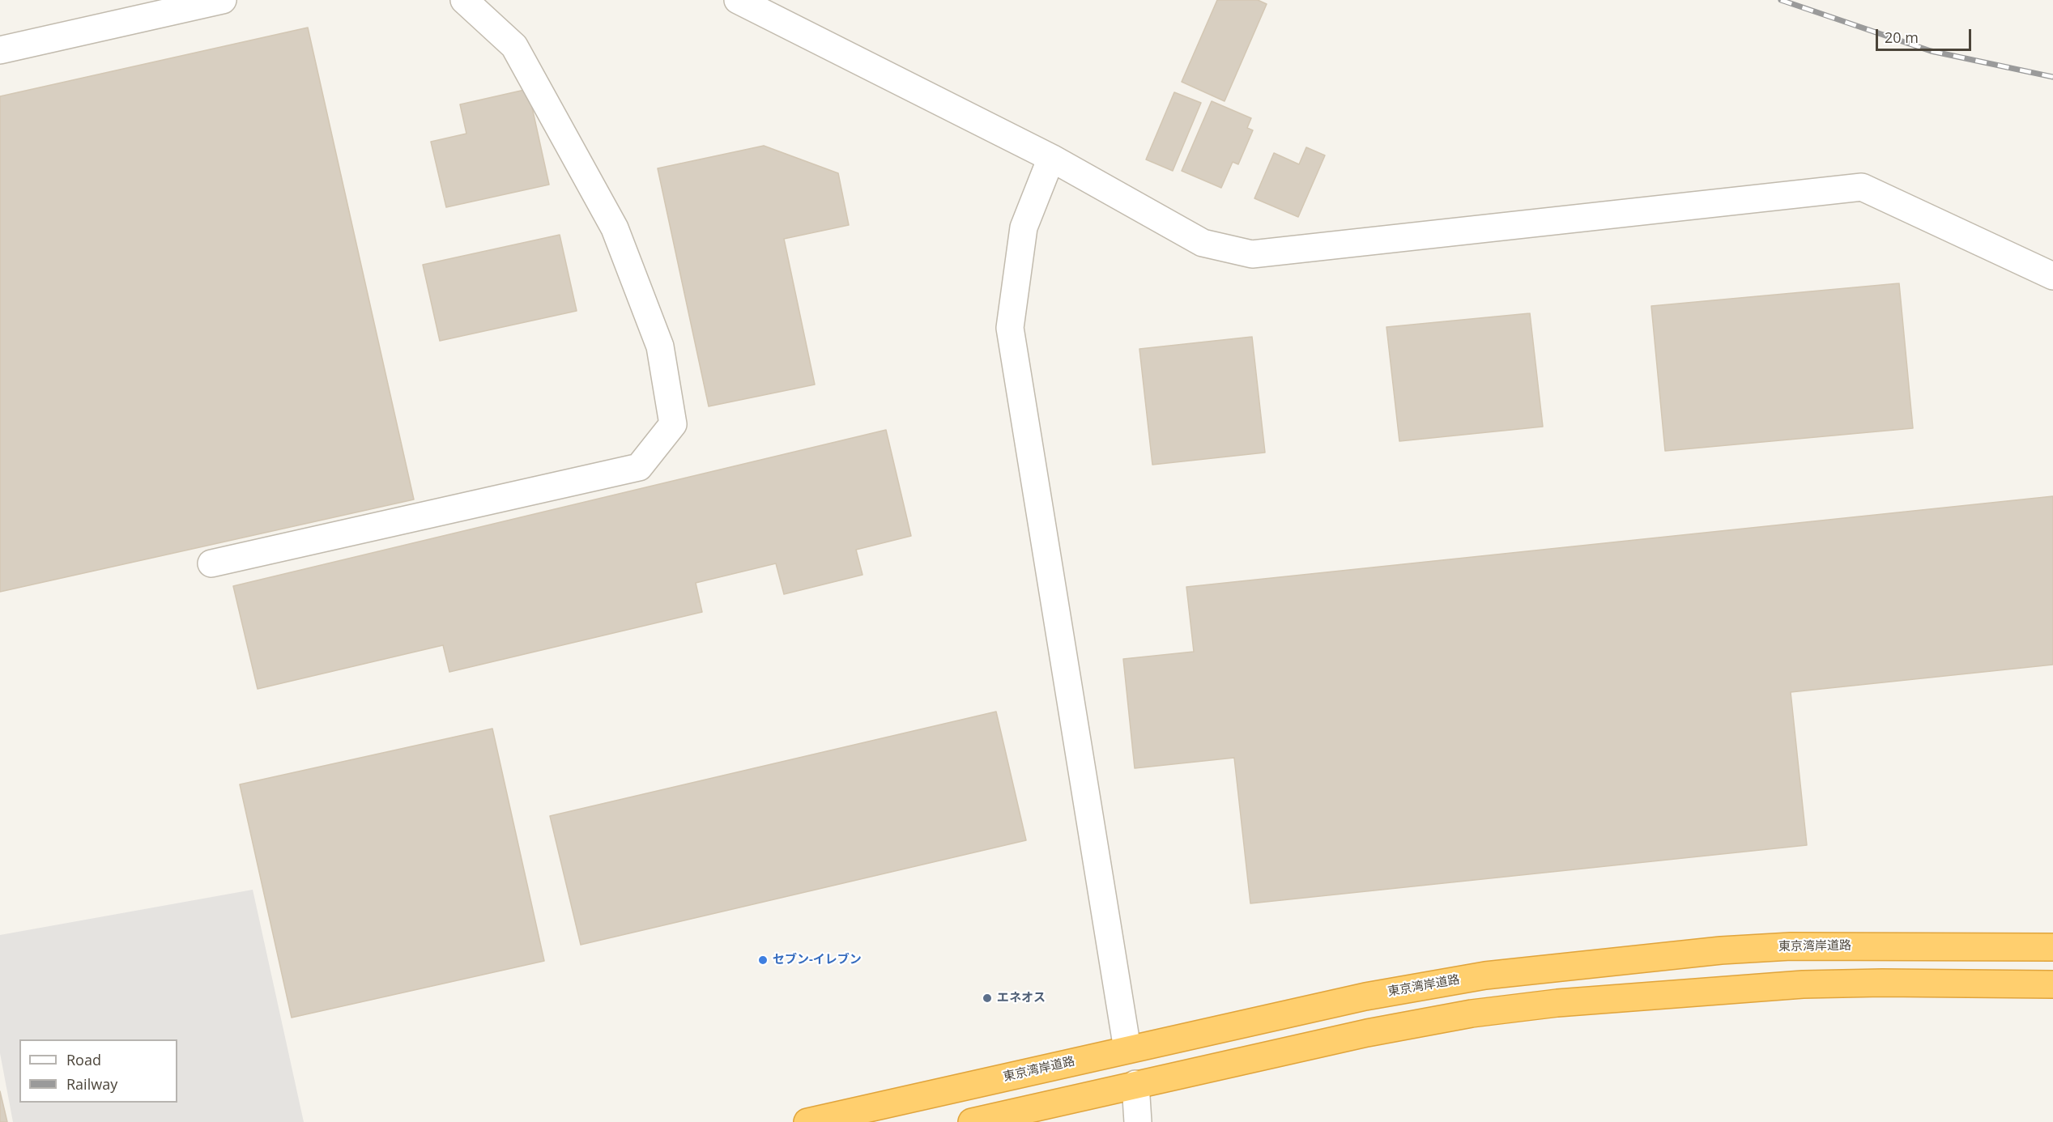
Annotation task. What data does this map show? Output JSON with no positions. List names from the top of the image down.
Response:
{
  "streets": {
    "highway": ["東京湾岸道路"]
  },
  "places": ["セブン-イレブン", "エネオス"],
  "legend": ["Road", "Railway"],
  "scale_bar": "20 m"
}
